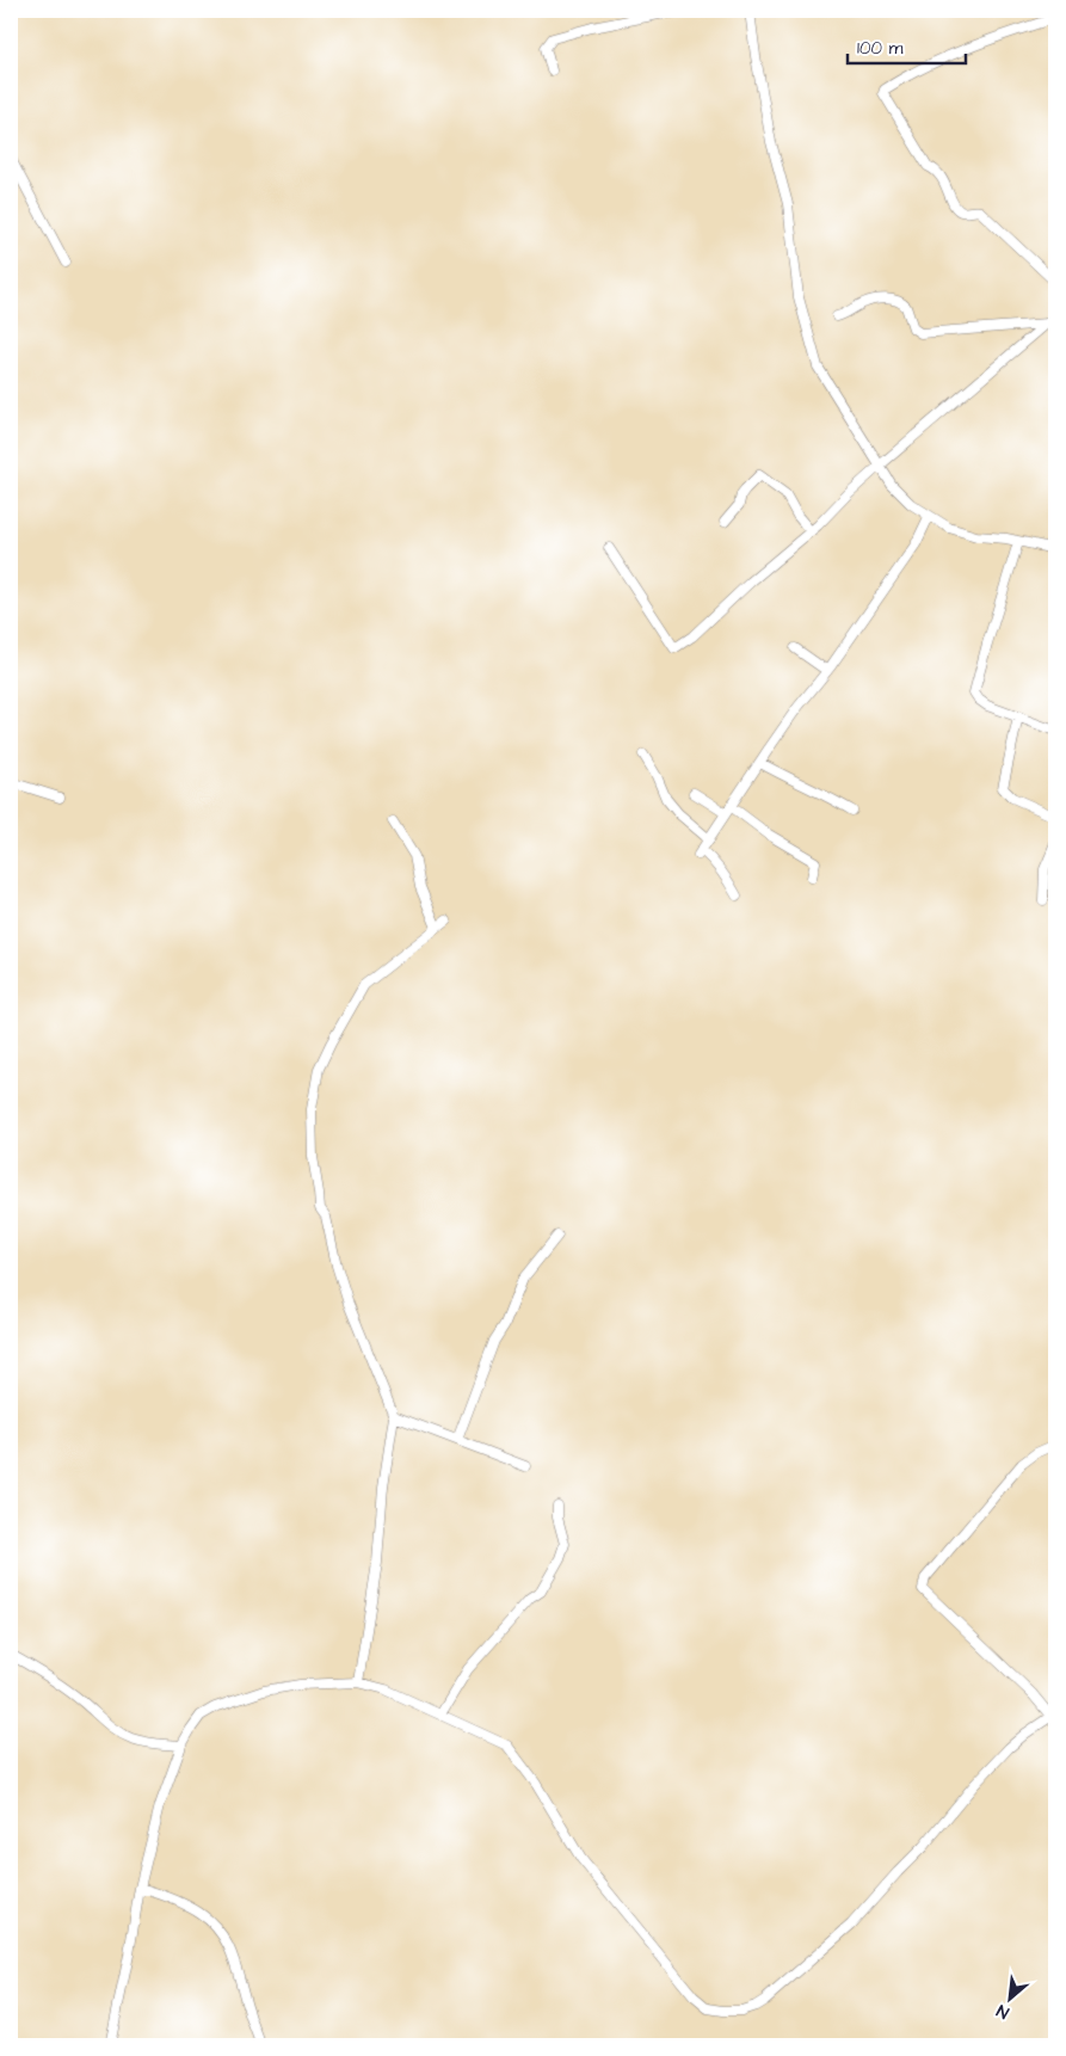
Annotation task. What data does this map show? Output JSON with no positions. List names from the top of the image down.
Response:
{
  "scale_bar": "100 m",
  "north": "bottom left"
}
